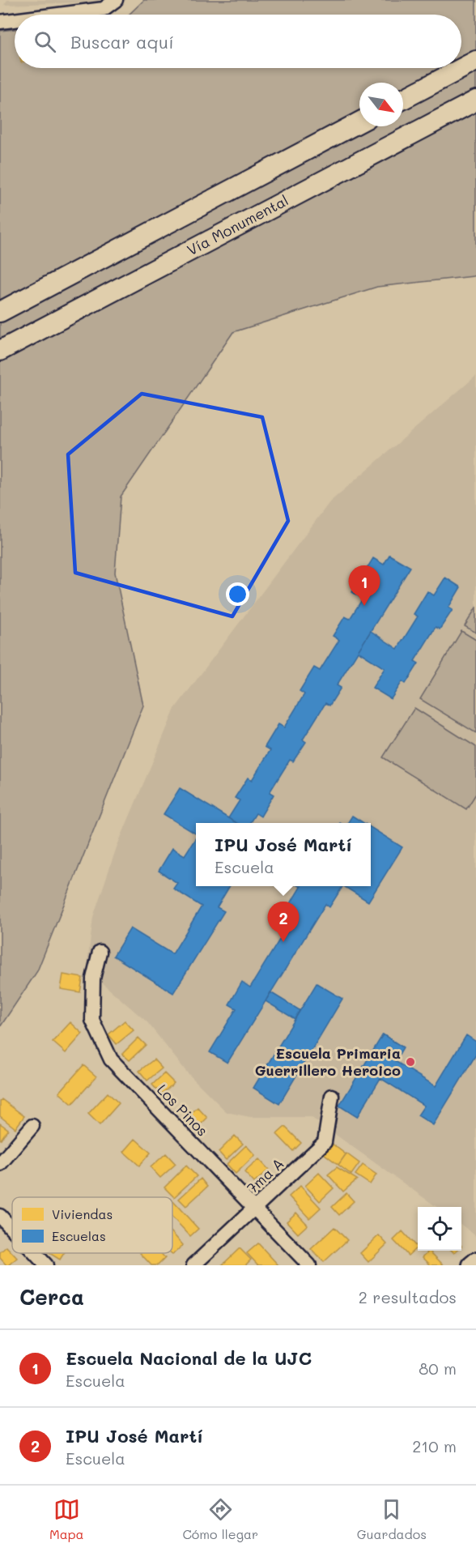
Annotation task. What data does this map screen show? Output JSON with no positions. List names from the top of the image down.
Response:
{
  "streets": {
    "highway": ["Vía Monumental"],
    "street": ["Los Pinos", "7ma A"]
  },
  "crossings": [
    ["Los Pinos", "7ma A"]
  ],
  "places": ["Escuela Primaria Guerrillero Heroico"],
  "legend": ["Viviendas", "Escuelas"],
  "north": "bottom right",
  "page": {
    "search": "Buscar aquí",
    "pins": ["1", "2"],
    "popup": ["IPU José Martí", "Escuela"],
    "heading": ["Cerca", "2 resultados"],
    "list": [
      {
        "mark": "1",
        "name": "Escuela Nacional de la UJC",
        "note": "Escuela",
        "value": "80 m"
      },
      {
        "mark": "2",
        "name": "IPU José Martí",
        "note": "Escuela",
        "value": "210 m"
      }
    ],
    "nav": ["Mapa", "Cómo llegar", "Guardados"]
  }
}
